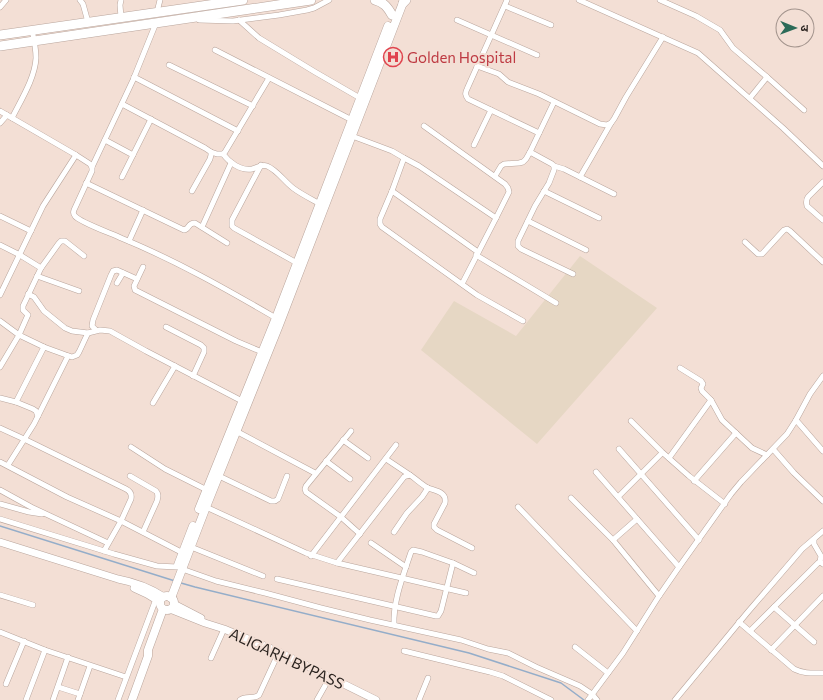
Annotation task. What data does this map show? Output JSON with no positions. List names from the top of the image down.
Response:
{
  "streets": {
    "main road": ["ALIGARH BYPASS"]
  },
  "places": {
    "hospital": ["Golden Hospital"]
  },
  "north": "right"
}
